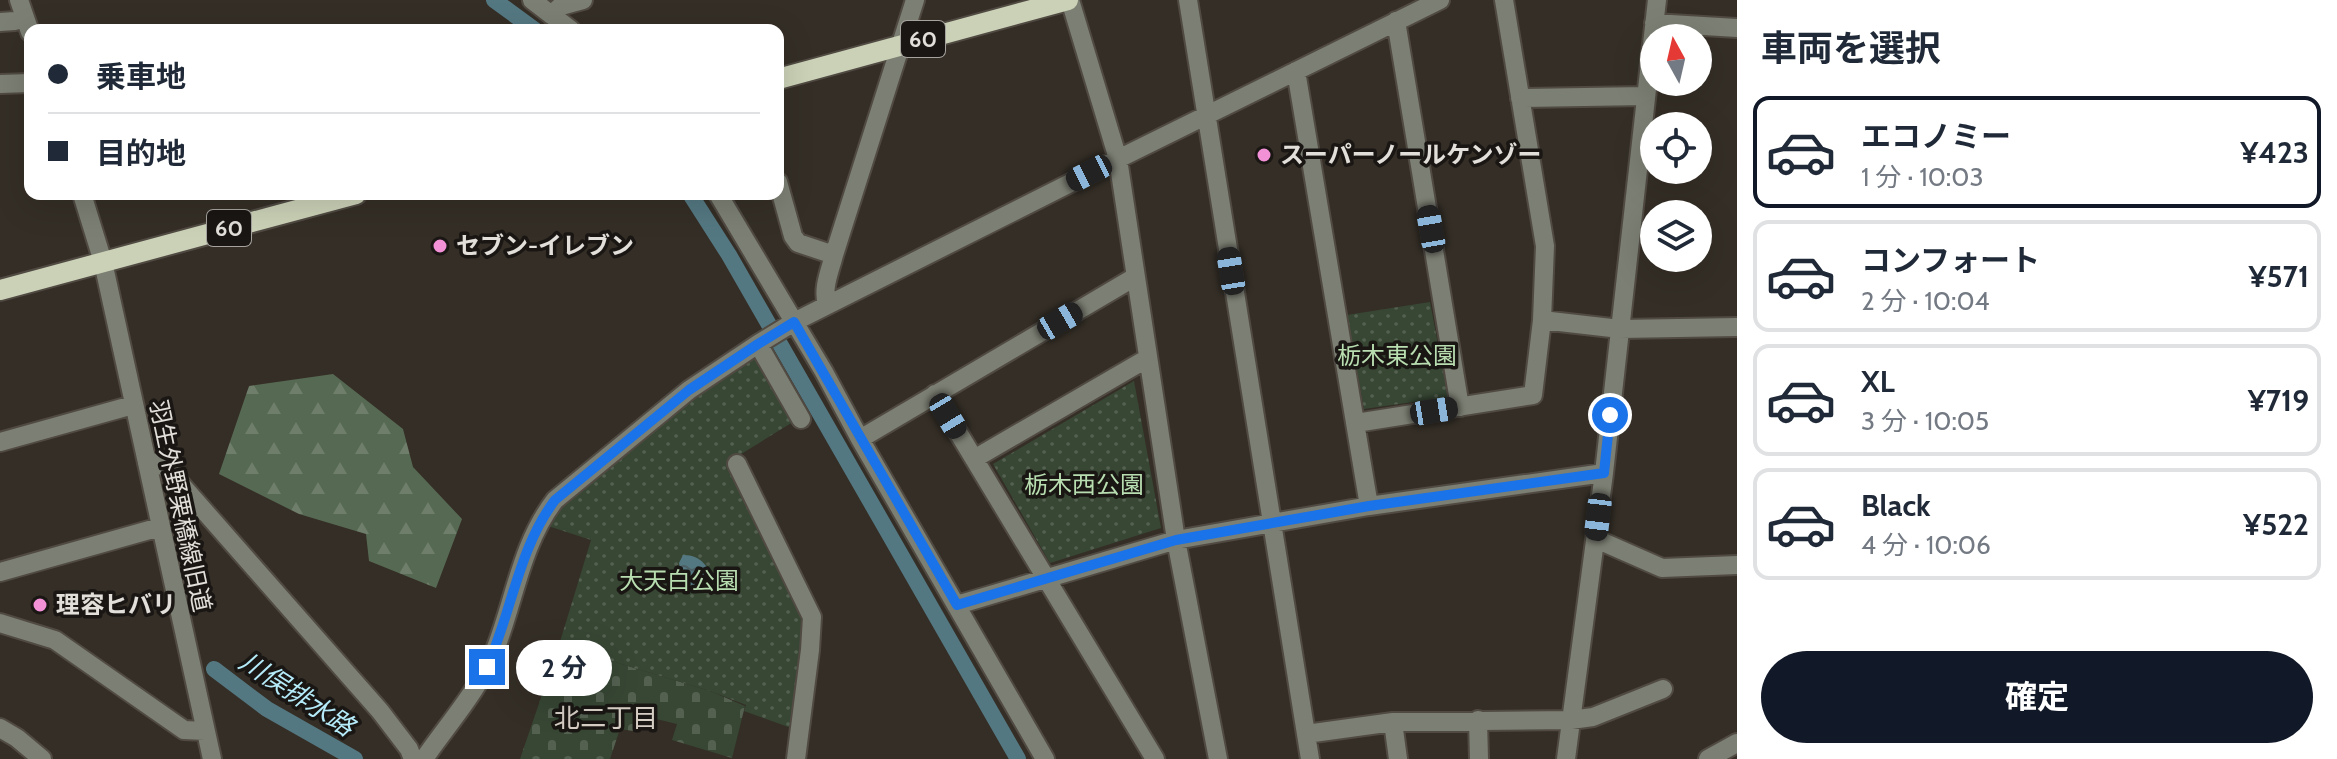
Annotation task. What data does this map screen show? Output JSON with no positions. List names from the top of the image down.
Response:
{
  "streets": {
    "main road": ["60"],
    "street": ["羽生外野栗橋線旧道"]
  },
  "crossings": [
    ["60", "羽生外野栗橋線旧道"]
  ],
  "districts": ["北二丁目"],
  "water": ["川俣排水路"],
  "parks": ["栃木東公園", "栃木西公園", "大天白公園"],
  "places": ["スーパーノールケンゾー", "セブン-イレブン", "理容ヒバリ"],
  "north": "top",
  "page": {
    "heading": "車両を選択",
    "banner": ["乗車地", "目的地"],
    "list": [
      {
        "name": "エコノミー",
        "note": "1 分 · 10:03",
        "value": "¥423"
      },
      {
        "name": "コンフォート",
        "note": "2 分 · 10:04",
        "value": "¥571"
      },
      {
        "name": "XL",
        "note": "3 分 · 10:05",
        "value": "¥719"
      },
      {
        "name": "Black",
        "note": "4 分 · 10:06",
        "value": "¥522"
      }
    ],
    "buttons": "確定",
    "bubble": "2 分"
  }
}
